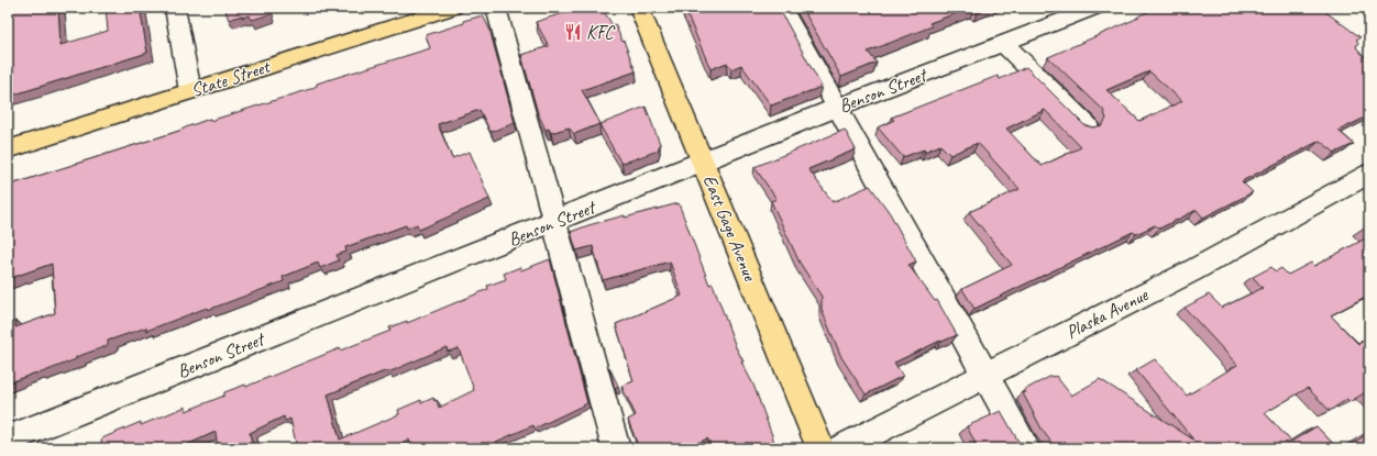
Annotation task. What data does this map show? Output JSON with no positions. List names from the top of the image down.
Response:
{
  "streets": {
    "main road": ["State Street", "East Gage Avenue"],
    "street": ["Benson Street", "Plaska Avenue"]
  },
  "crossings": [
    ["Benson Street", "East Gage Avenue"]
  ],
  "places": {
    "restaurant": ["KFC"]
  }
}
